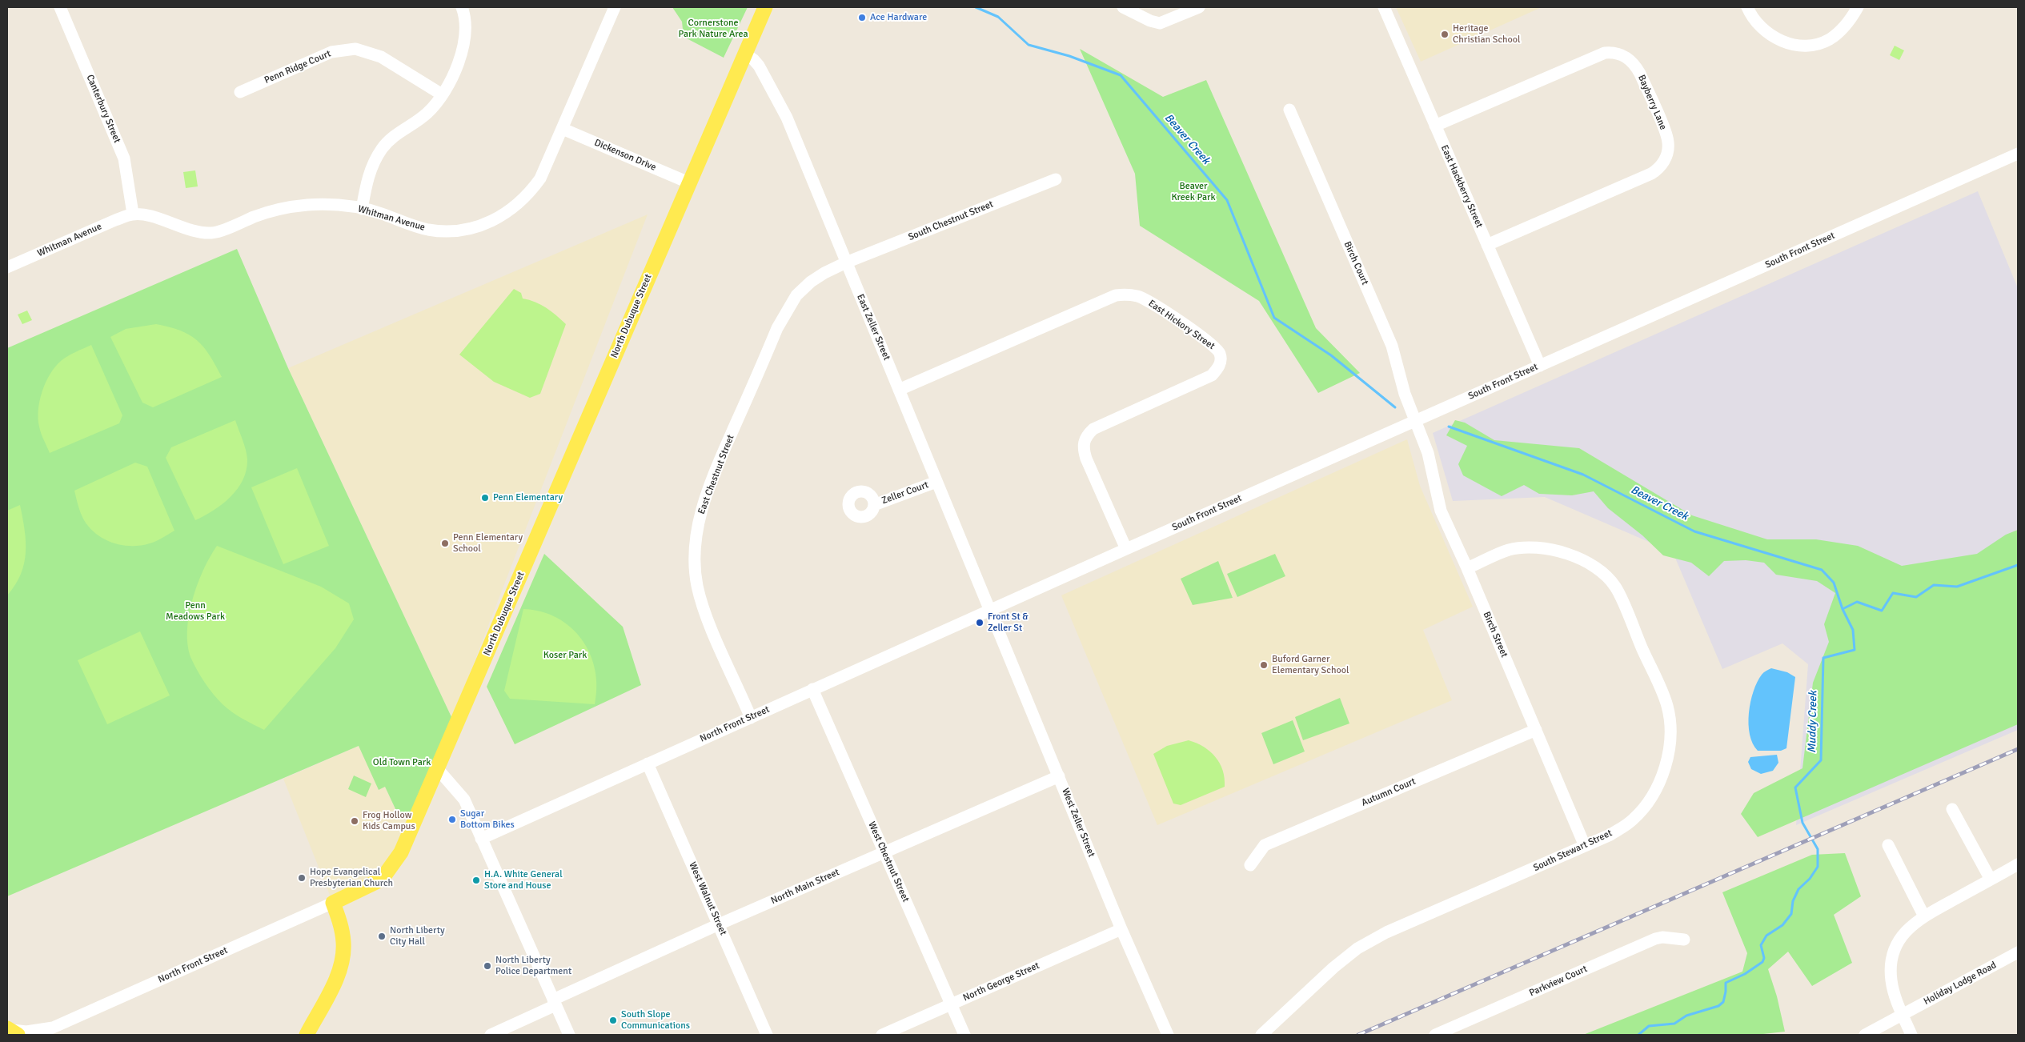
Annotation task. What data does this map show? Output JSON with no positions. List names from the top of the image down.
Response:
{
  "streets": {
    "main road": ["North Dubuque Street"],
    "street": [
      "Penn Ridge Court",
      "Bayberry Lane",
      "Canterbury Street",
      "Dickenson Drive",
      "East Hackberry Street",
      "Whitman Avenue",
      "South Chestnut Street",
      "South Front Street",
      "Birch Court",
      "East Hickory Street",
      "East Zeller Street",
      "East Chestnut Street",
      "Zeller Court",
      "Birch Street",
      "North Front Street",
      "Autumn Court",
      "West Zeller Street",
      "South Stewart Street",
      "West Chestnut Street",
      "North Main Street",
      "West Walnut Street",
      "Parkview Court",
      "North George Street",
      "Holiday Lodge Road"
    ]
  },
  "crossings": [
    ["Bayberry Lane", "East Hackberry Street"],
    ["Canterbury Street", "Whitman Avenue"],
    ["Dickenson Drive", "Whitman Avenue"],
    ["Dickenson Drive", "North Dubuque Street"],
    ["East Hackberry Street", "South Front Street"],
    ["South Chestnut Street", "East Zeller Street"],
    ["South Chestnut Street", "East Chestnut Street"],
    ["South Front Street", "Birch Court"],
    ["South Front Street", "East Hickory Street"],
    ["South Front Street", "East Zeller Street"],
    ["South Front Street", "Birch Street"],
    ["South Front Street", "North Front Street"],
    ["South Front Street", "West Zeller Street"],
    ["Birch Court", "Birch Street"],
    ["North Dubuque Street", "East Zeller Street"],
    ["North Dubuque Street", "North Front Street"],
    ["East Hickory Street", "East Zeller Street"],
    ["East Zeller Street", "East Chestnut Street"],
    ["East Zeller Street", "Zeller Court"],
    ["East Zeller Street", "North Front Street"],
    ["East Zeller Street", "West Zeller Street"],
    ["East Chestnut Street", "North Front Street"],
    ["Birch Street", "Autumn Court"],
    ["Birch Street", "South Stewart Street"],
    ["North Front Street", "West Zeller Street"],
    ["North Front Street", "West Chestnut Street"],
    ["North Front Street", "West Walnut Street"],
    ["West Zeller Street", "North Main Street"],
    ["West Zeller Street", "North George Street"],
    ["West Chestnut Street", "North Main Street"],
    ["West Chestnut Street", "North George Street"],
    ["North Main Street", "West Walnut Street"]
  ],
  "water": ["Beaver Creek", "Muddy Creek"],
  "parks": [
    "Cornerstone Park Nature Area",
    "Beaver Kreek Park",
    "Penn Meadows Park",
    "Koser Park",
    "Old Town Park"
  ],
  "places": [
    "Ace Hardware",
    "Heritage Christian School",
    "Penn Elementary",
    "Penn Elementary School",
    "Front St & Zeller St",
    "Buford Garner Elementary School",
    "Sugar Bottom Bikes",
    "Frog Hollow Kids Campus",
    "Hope Evangelical Presbyterian Church",
    "H.A. White General Store and House",
    "North Liberty City Hall",
    "North Liberty Police Department",
    "South Slope Communications"
  ]
}
